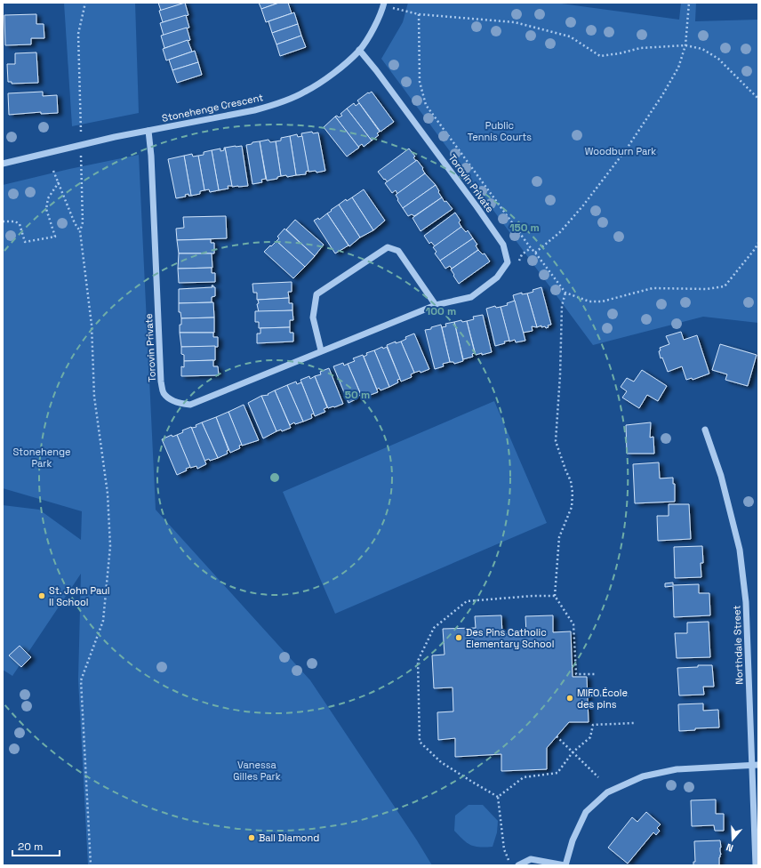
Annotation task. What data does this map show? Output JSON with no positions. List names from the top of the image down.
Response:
{
  "streets": {
    "street": ["Stonehenge Crescent", "Torovin Private", "Northdale Street"]
  },
  "crossings": [
    ["Stonehenge Crescent", "Torovin Private"]
  ],
  "parks": [
    "Public Tennis Courts",
    "Woodburn Park",
    "Stonehenge Park",
    "Vanessa Gilles Park"
  ],
  "places": [
    "St. John Paul II School",
    "Des Pins Catholic Elementary School",
    "MIFO École des pins",
    "Ball Diamond"
  ],
  "scale_bar": "20 m",
  "north": "bottom",
  "rings": ["150 m", "100 m", "50 m"]
}
